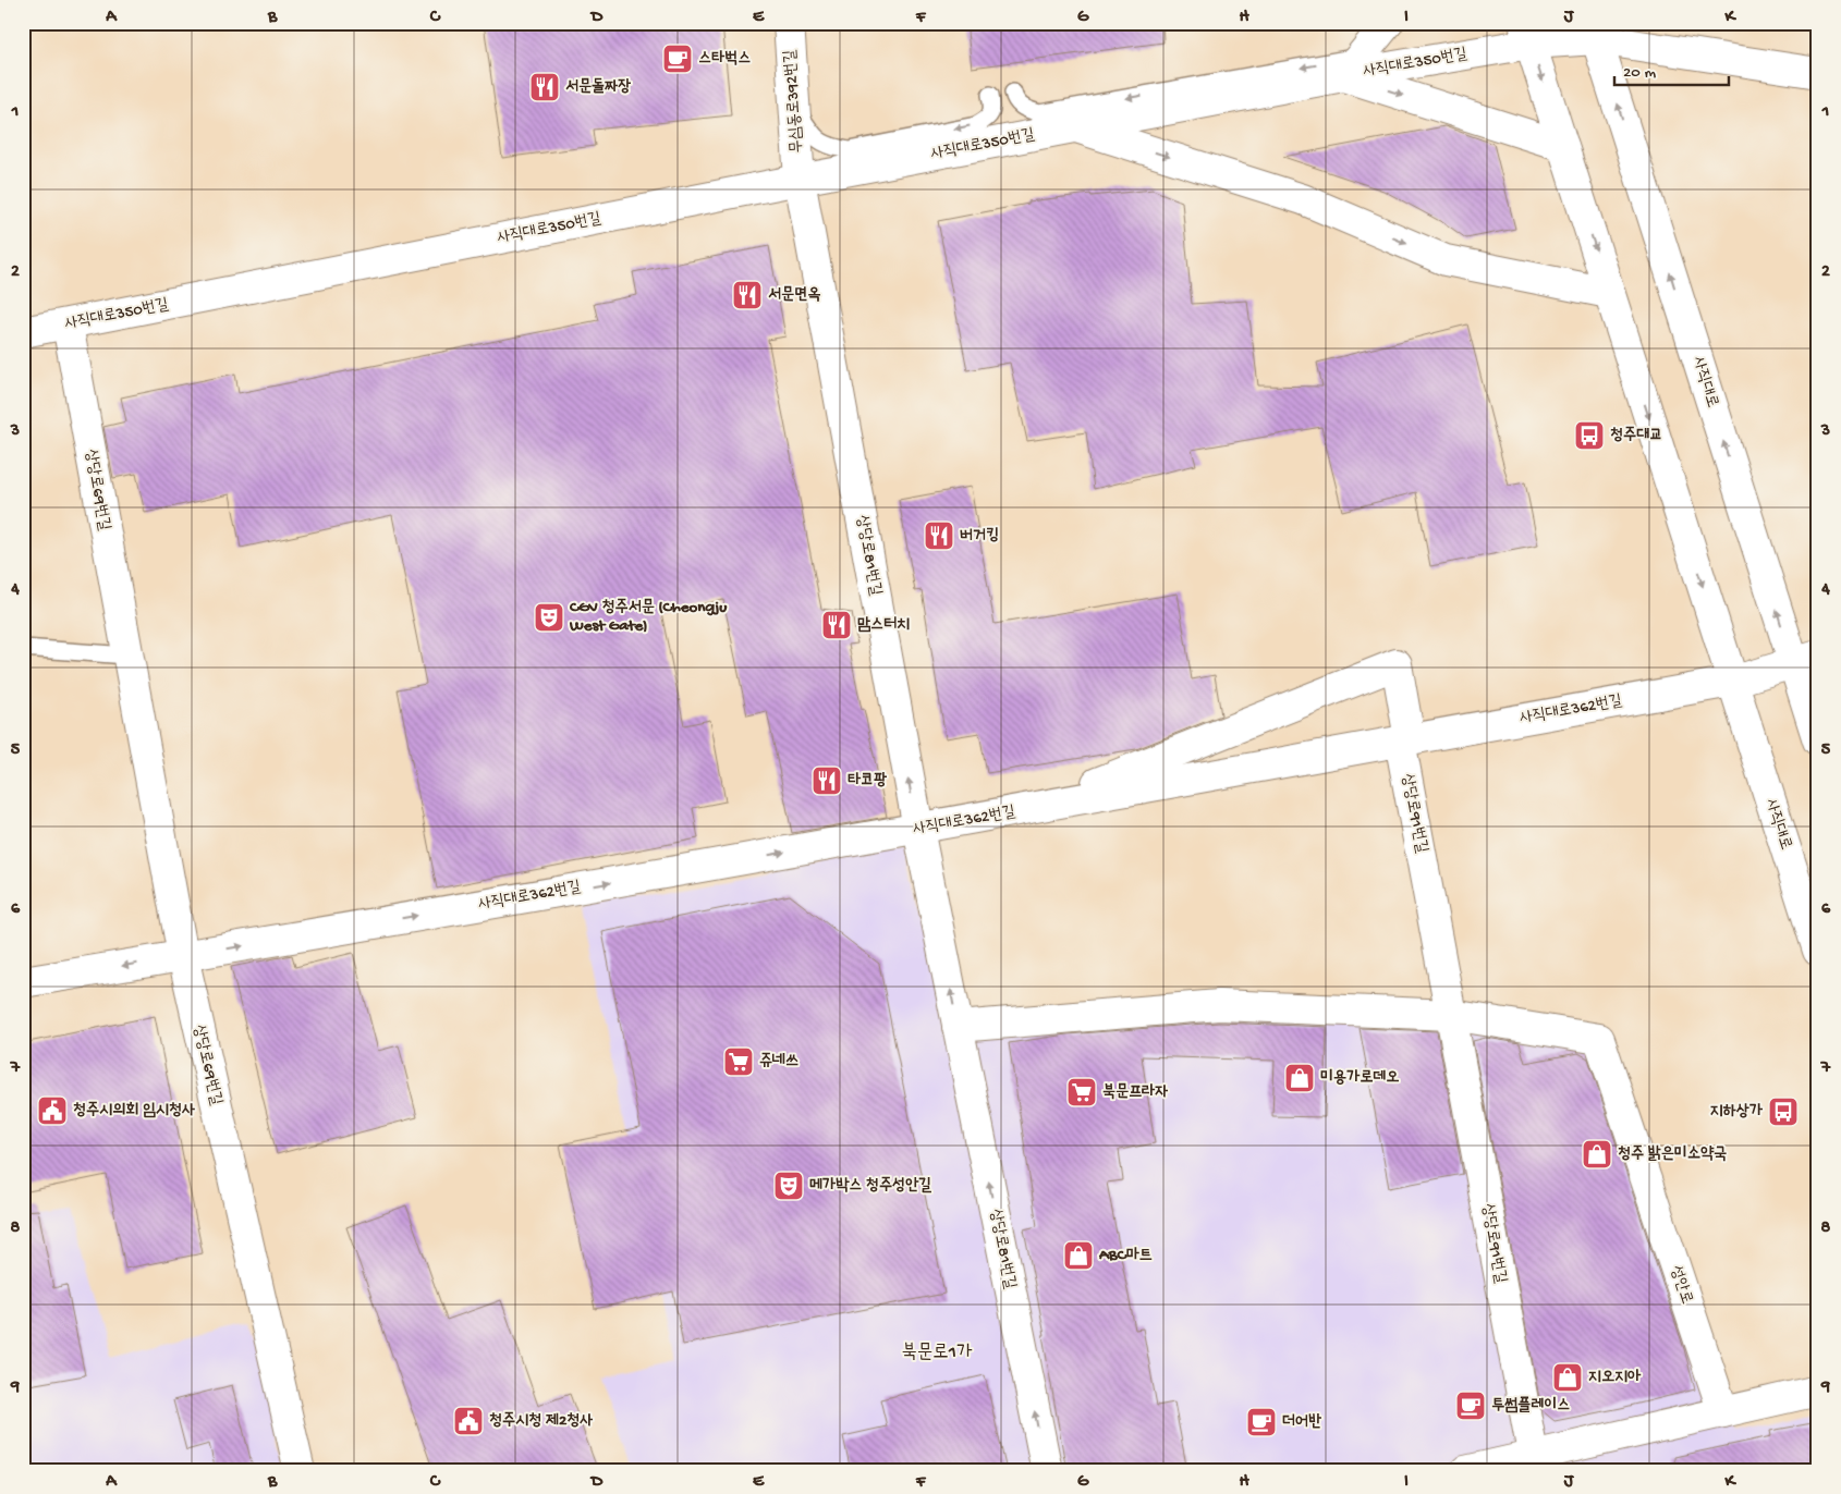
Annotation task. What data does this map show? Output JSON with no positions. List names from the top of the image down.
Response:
{
  "streets": {
    "street": [
      "사직대로350번길",
      "무심동로392번길",
      "사직대로",
      "상당로69번길",
      "상당로81번길",
      "사직대로362번길",
      "상당로91번길",
      "성안로"
    ]
  },
  "crossings": [
    ["사직대로350번길", "무심동로392번길"],
    ["사직대로350번길", "사직대로"],
    ["사직대로350번길", "상당로69번길"],
    ["사직대로350번길", "상당로81번길"],
    ["무심동로392번길", "상당로81번길"],
    ["사직대로", "사직대로362번길"],
    ["상당로69번길", "사직대로362번길"],
    ["상당로81번길", "사직대로362번길"],
    ["사직대로362번길", "상당로91번길"],
    ["상당로91번길", "성안로"]
  ],
  "one_way": ["상당로81번길"],
  "districts": ["북문로1가"],
  "places": {
    "cafe": ["스타벅스", "투썸플레이스", "더어반"],
    "restaurant": [
      "서문돌짜장",
      "서문면옥",
      "버거킹",
      "맘스터치",
      "타코팡"
    ],
    "bus stop": ["청주대교", "지하상가"],
    "theatre": ["CGV 청주서문 (Cheongju West Gate)", "메가박스 청주성안길"],
    "supermarket": ["쥬네쓰", "북문프라자"],
    "shop": [
      "미용가로데오",
      "청주 밝은미소약국",
      "ABC마트",
      "지오지아"
    ],
    "public building": ["청주시의회 임시청사", "청주시청 제2청사"]
  },
  "scale_bar": "20 m",
  "grid": {
    "columns": [
      "A",
      "B",
      "C",
      "D",
      "E",
      "F",
      "G",
      "H",
      "I",
      "J",
      "K"
    ],
    "rows": [
      "1",
      "2",
      "3",
      "4",
      "5",
      "6",
      "7",
      "8",
      "9"
    ]
  }
}
